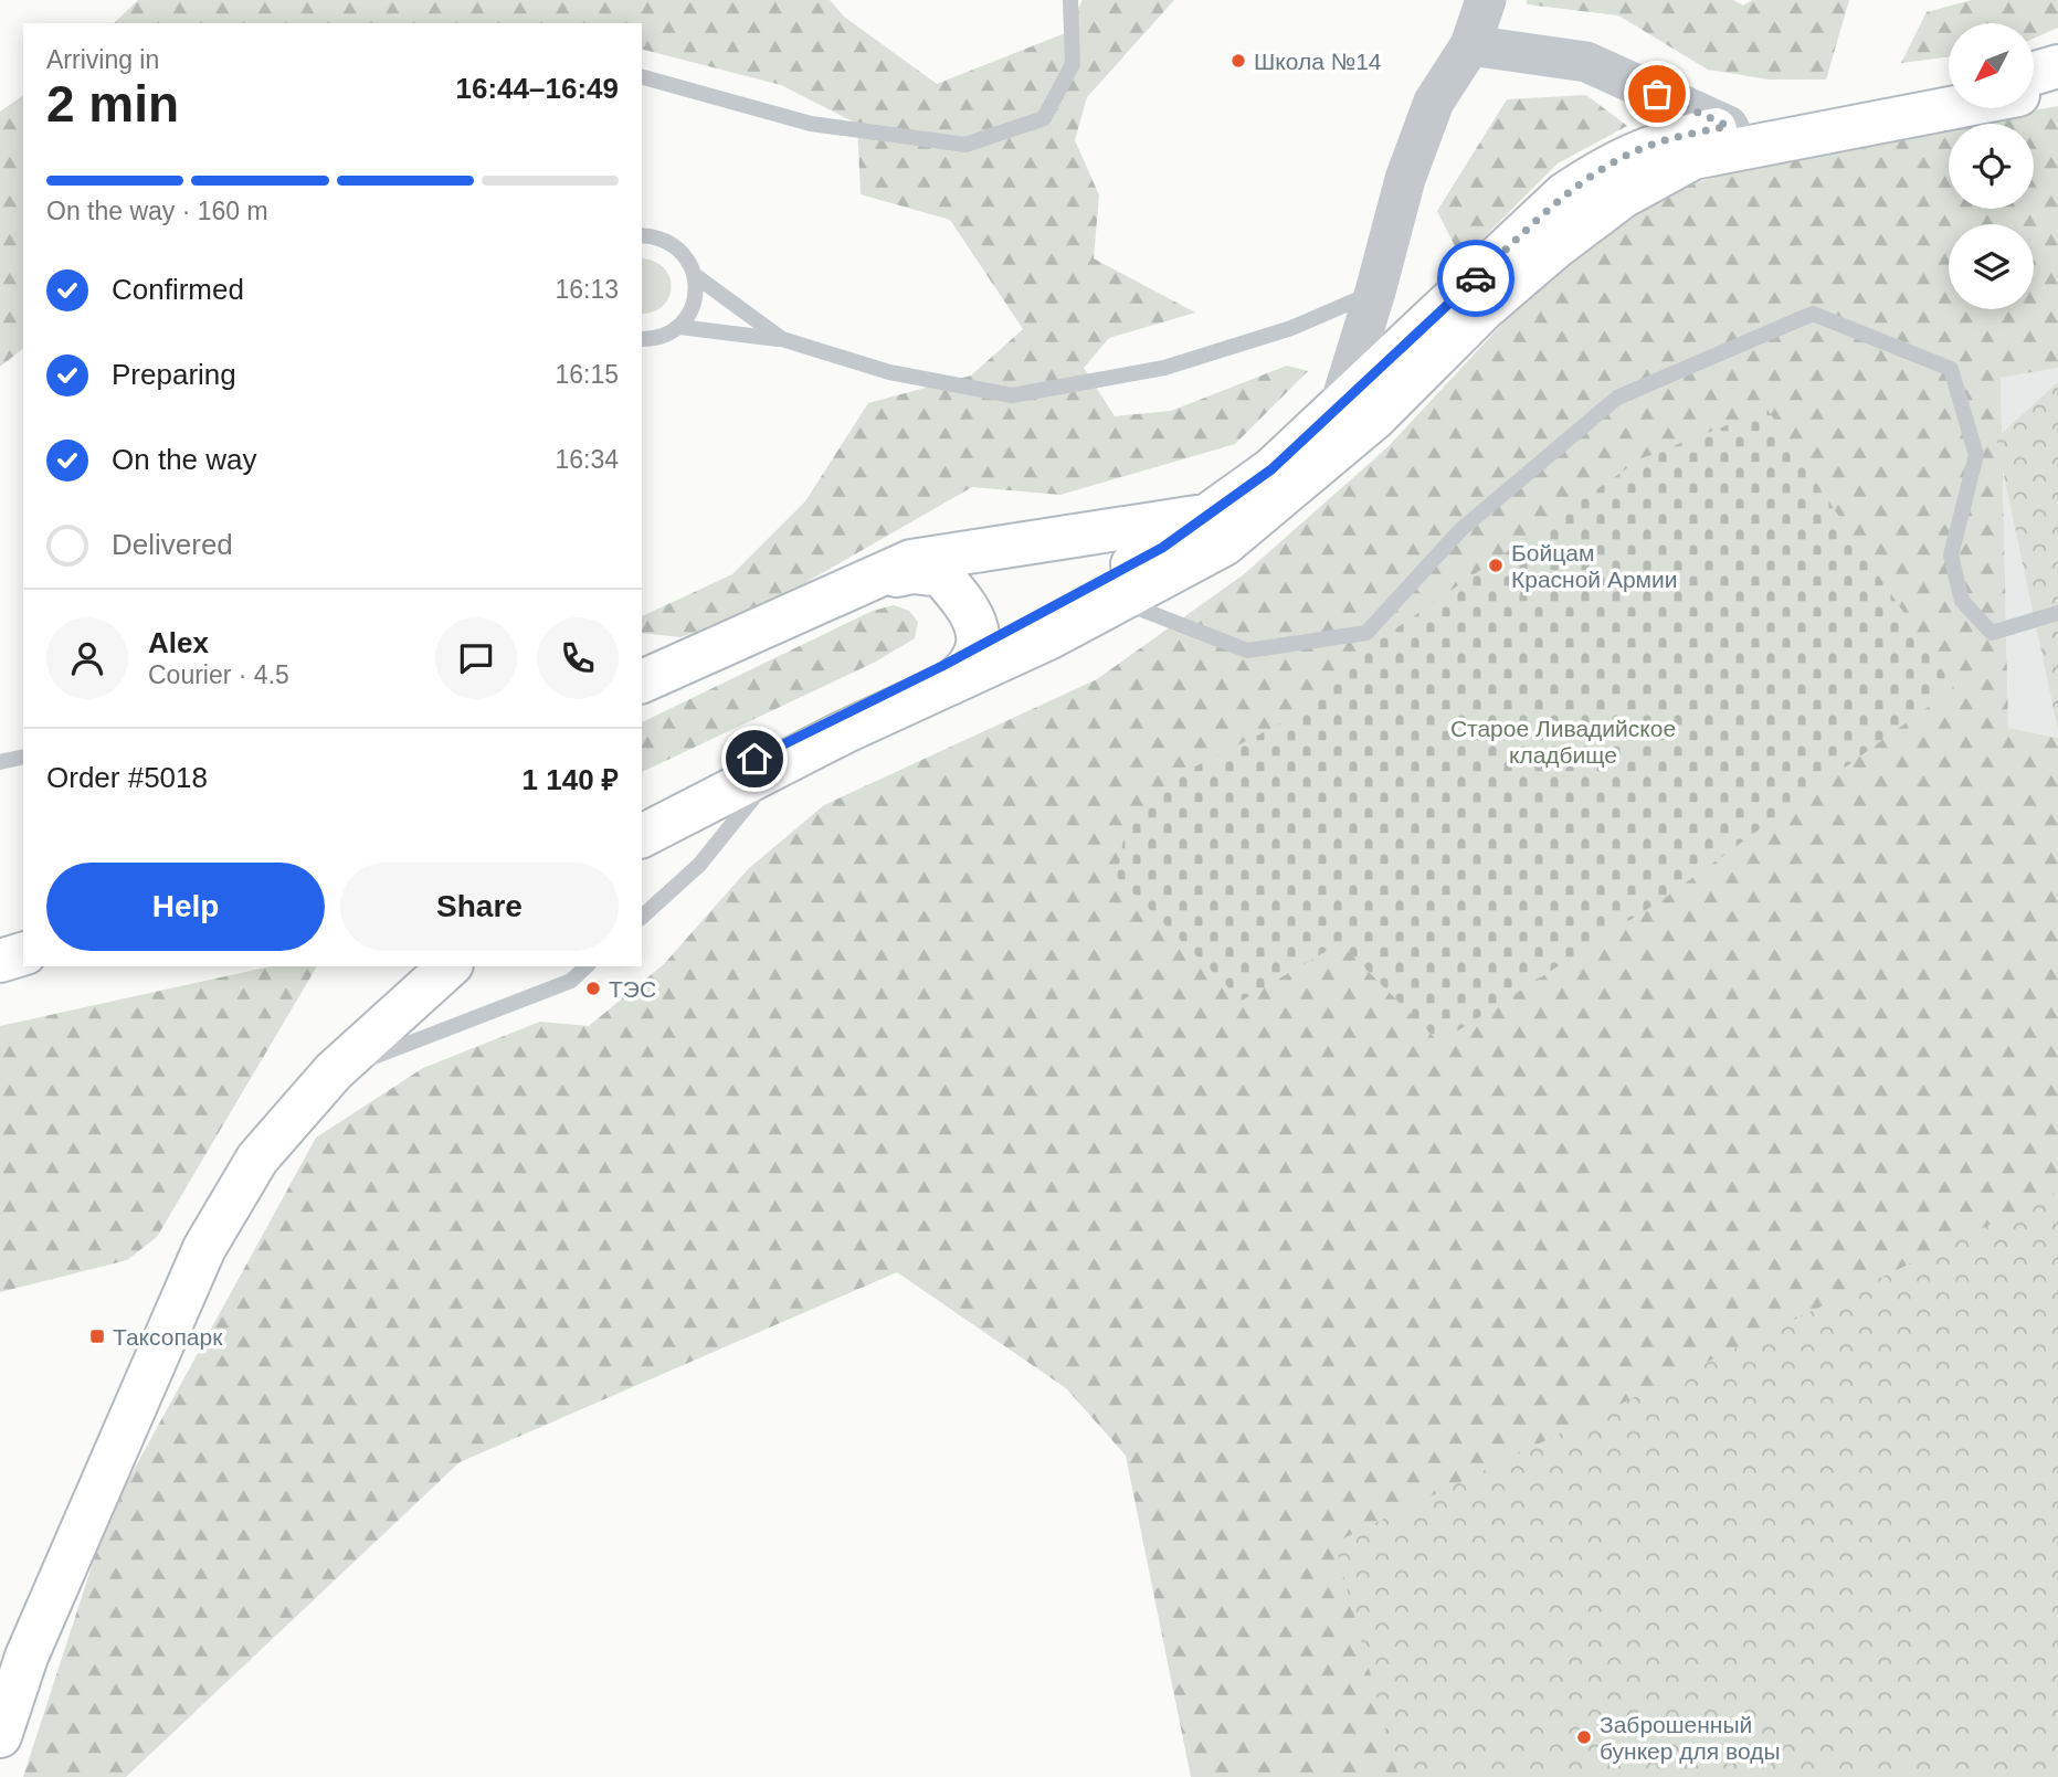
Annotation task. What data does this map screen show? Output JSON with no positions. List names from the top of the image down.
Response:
{
  "parks": ["Старое Ливадийское кладбище"],
  "places": {
    "other": [
      "Школа №14",
      "Бойцам Красной Армии",
      "ТЭС",
      "Заброшенный бункер для воды"
    ],
    "transit": ["Таксопарк"]
  },
  "north": "bottom left",
  "page": {
    "heading": ["2 min", "Arriving in", "16:44–16:49"],
    "panel": [
      "Alex",
      "Courier · 4.5",
      "Order #5018",
      "1 140 ₽"
    ],
    "bar": "On the way · 160 m",
    "list": [
      ["Confirmed", "16:13"],
      ["Preparing", "16:15"],
      ["On the way", "16:34"],
      "Delivered"
    ],
    "buttons": ["Help", "Share"]
  }
}
